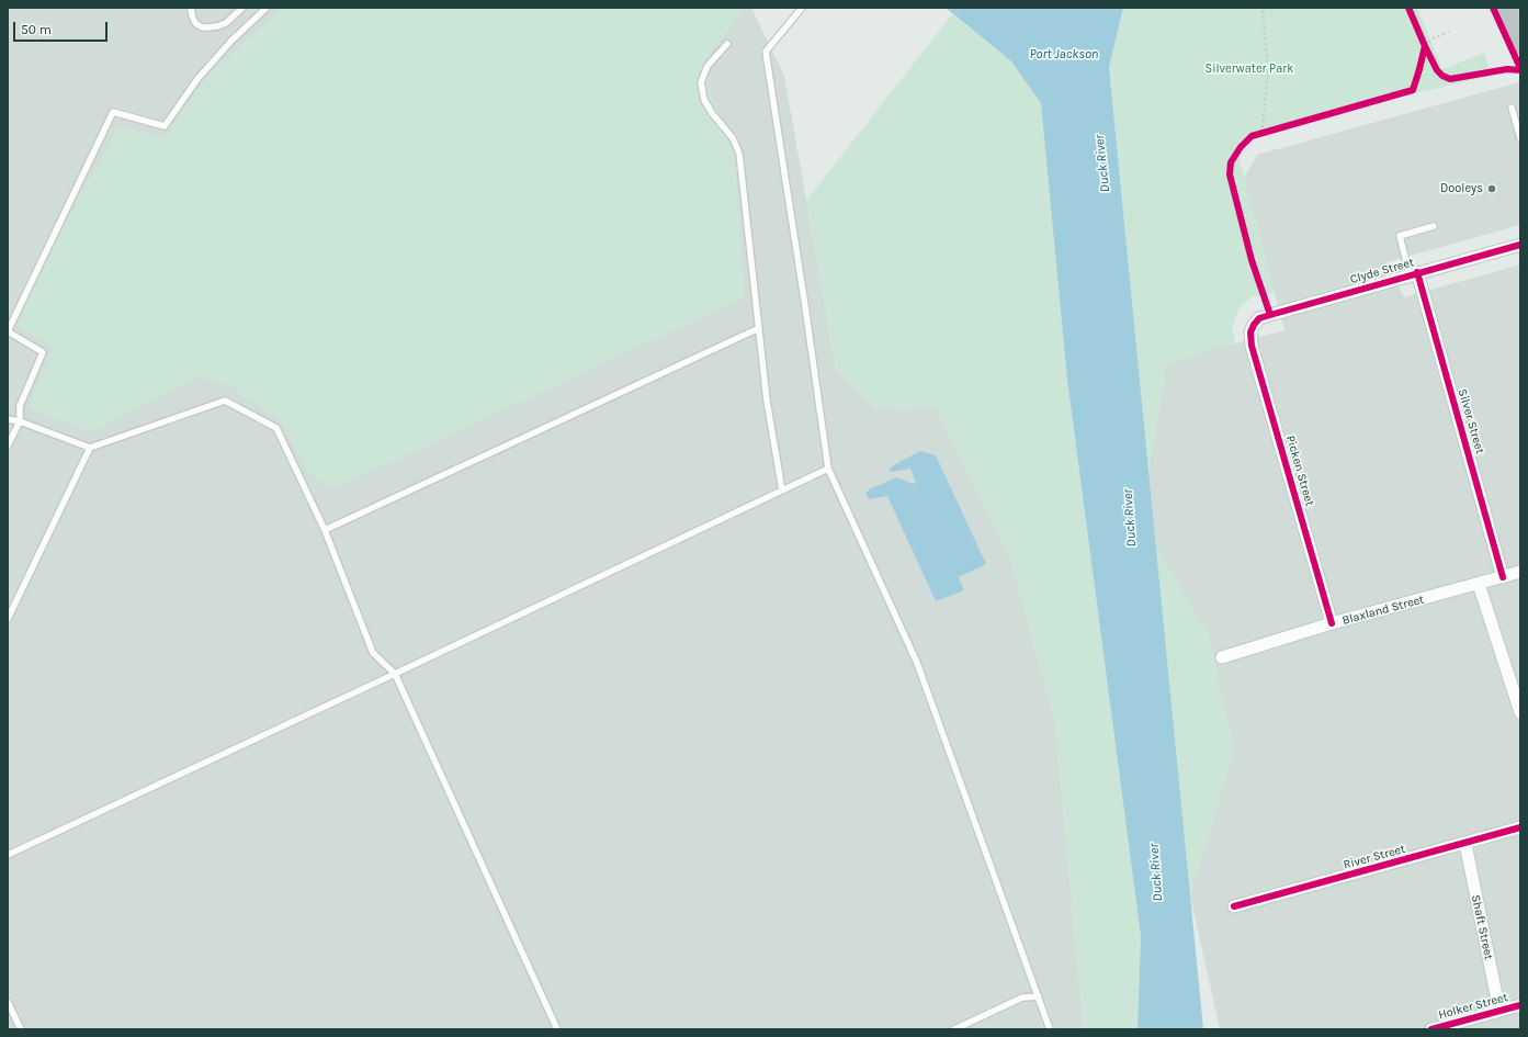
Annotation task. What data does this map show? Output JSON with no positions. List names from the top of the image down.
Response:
{
  "streets": {
    "street": [
      "Clyde Street",
      "Silver Street",
      "Picken Street",
      "Blaxland Street",
      "River Street",
      "Shaft Street",
      "Holker Street"
    ]
  },
  "crossings": [
    ["Clyde Street", "Silver Street"],
    ["Clyde Street", "Picken Street"],
    ["Silver Street", "Blaxland Street"],
    ["Picken Street", "Blaxland Street"],
    ["River Street", "Shaft Street"],
    ["Shaft Street", "Holker Street"]
  ],
  "water": ["Port Jackson", "Duck River"],
  "parks": ["Silverwater Park"],
  "places": ["Dooleys"],
  "scale_bar": "50 m"
}
